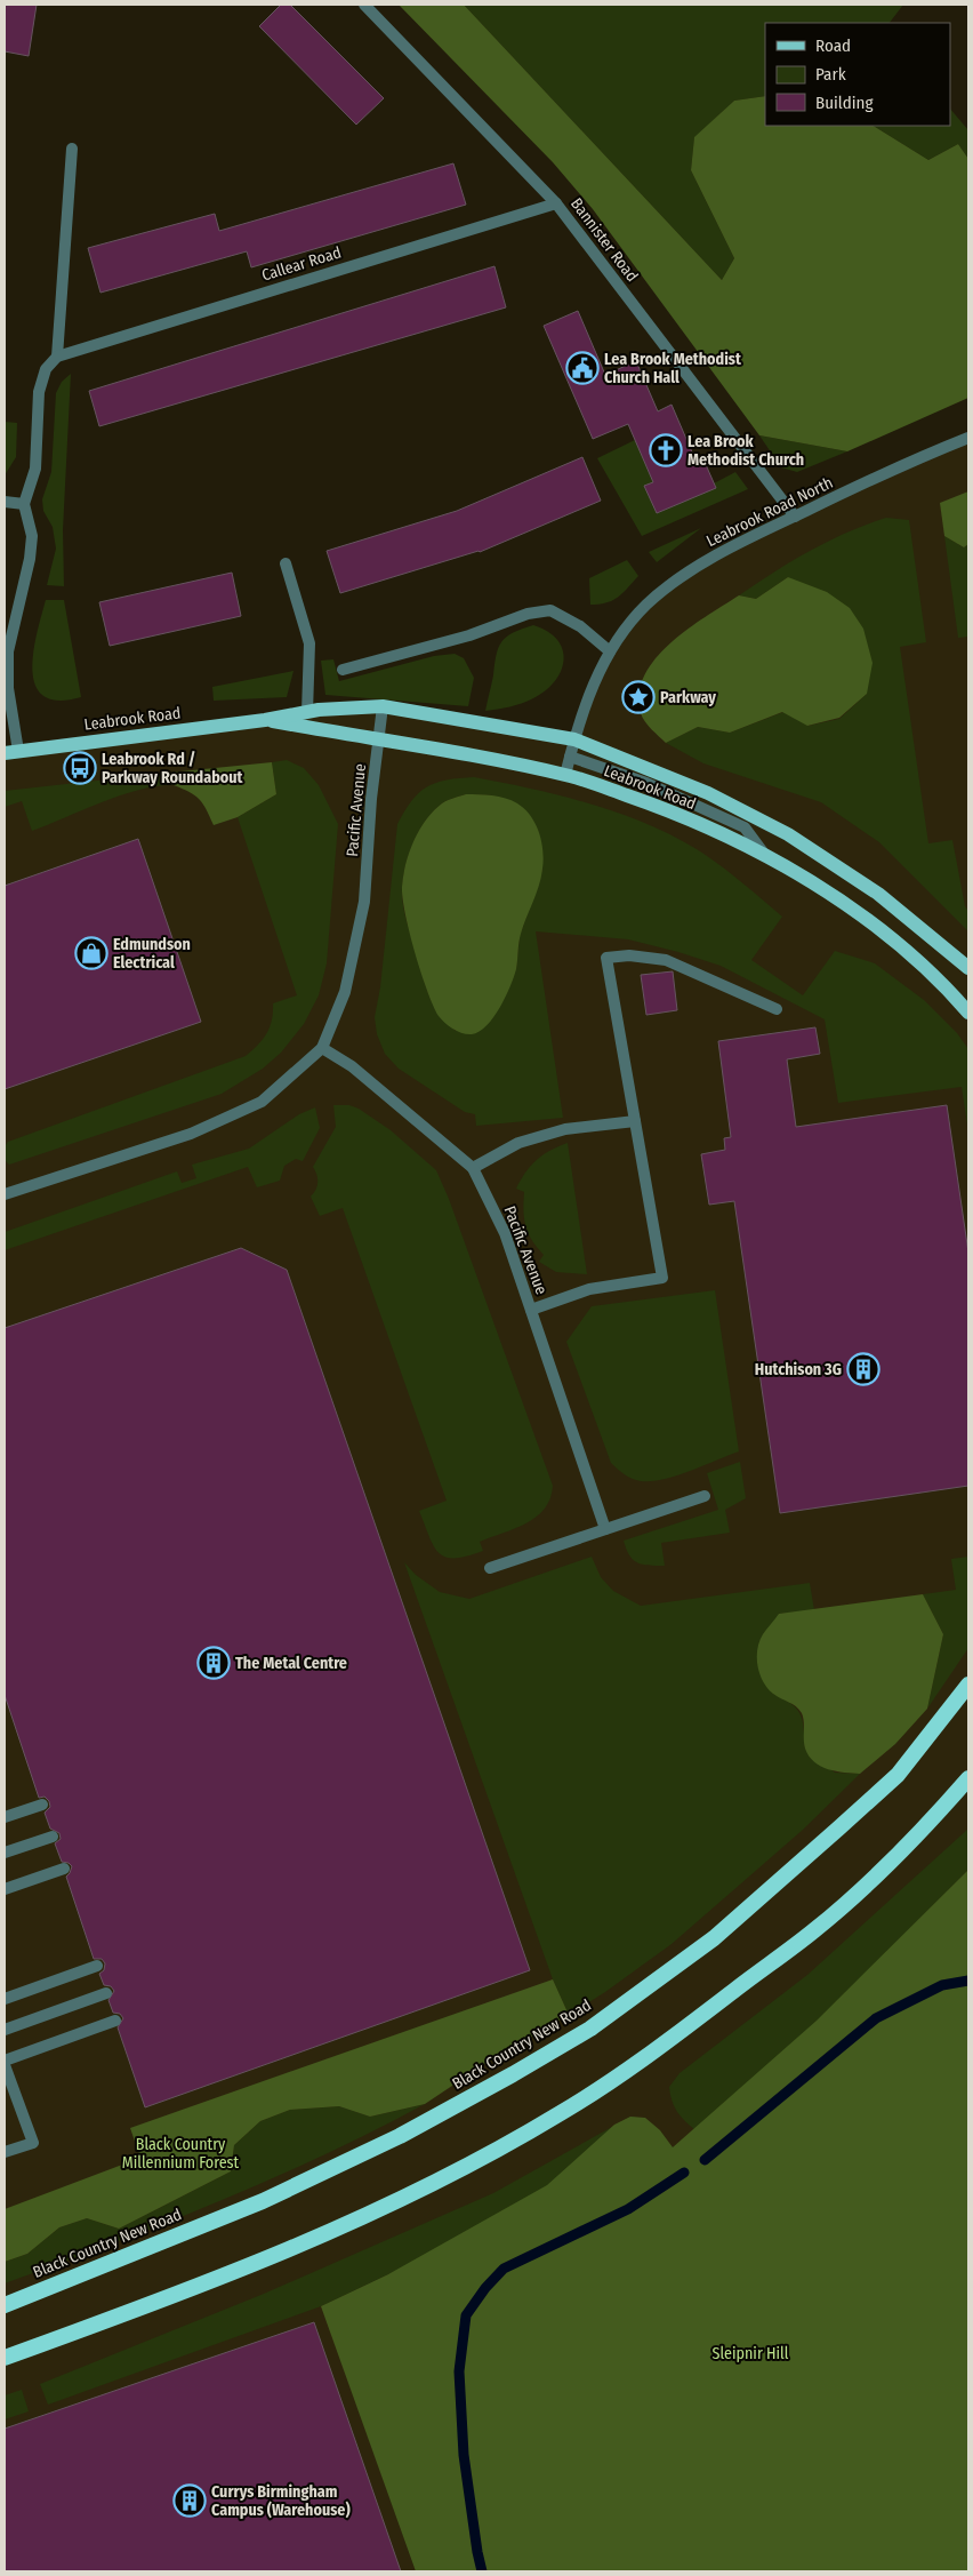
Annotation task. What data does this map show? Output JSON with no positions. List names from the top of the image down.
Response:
{
  "streets": {
    "highway": ["Black Country New Road"],
    "main road": ["Leabrook Road"],
    "street": [
      "Bannister Road",
      "Callear Road",
      "Leabrook Road North",
      "Pacific Avenue"
    ]
  },
  "crossings": [
    ["Bannister Road", "Callear Road"],
    ["Bannister Road", "Leabrook Road North"],
    ["Leabrook Road North", "Leabrook Road"],
    ["Leabrook Road", "Pacific Avenue"]
  ],
  "parks": ["Black Country Millennium Forest", "Sleipnir Hill"],
  "places": {
    "public building": ["Lea Brook Methodist Church Hall"],
    "church": ["Lea Brook Methodist Church"],
    "place": ["Parkway"],
    "bus stop": ["Leabrook Rd / Parkway Roundabout"],
    "shop": ["Edmundson Electrical"],
    "building": ["Hutchison 3G", "The Metal Centre", "Currys Birmingham Campus (Warehouse)"]
  },
  "legend": ["Road", "Park", "Building"]
}
